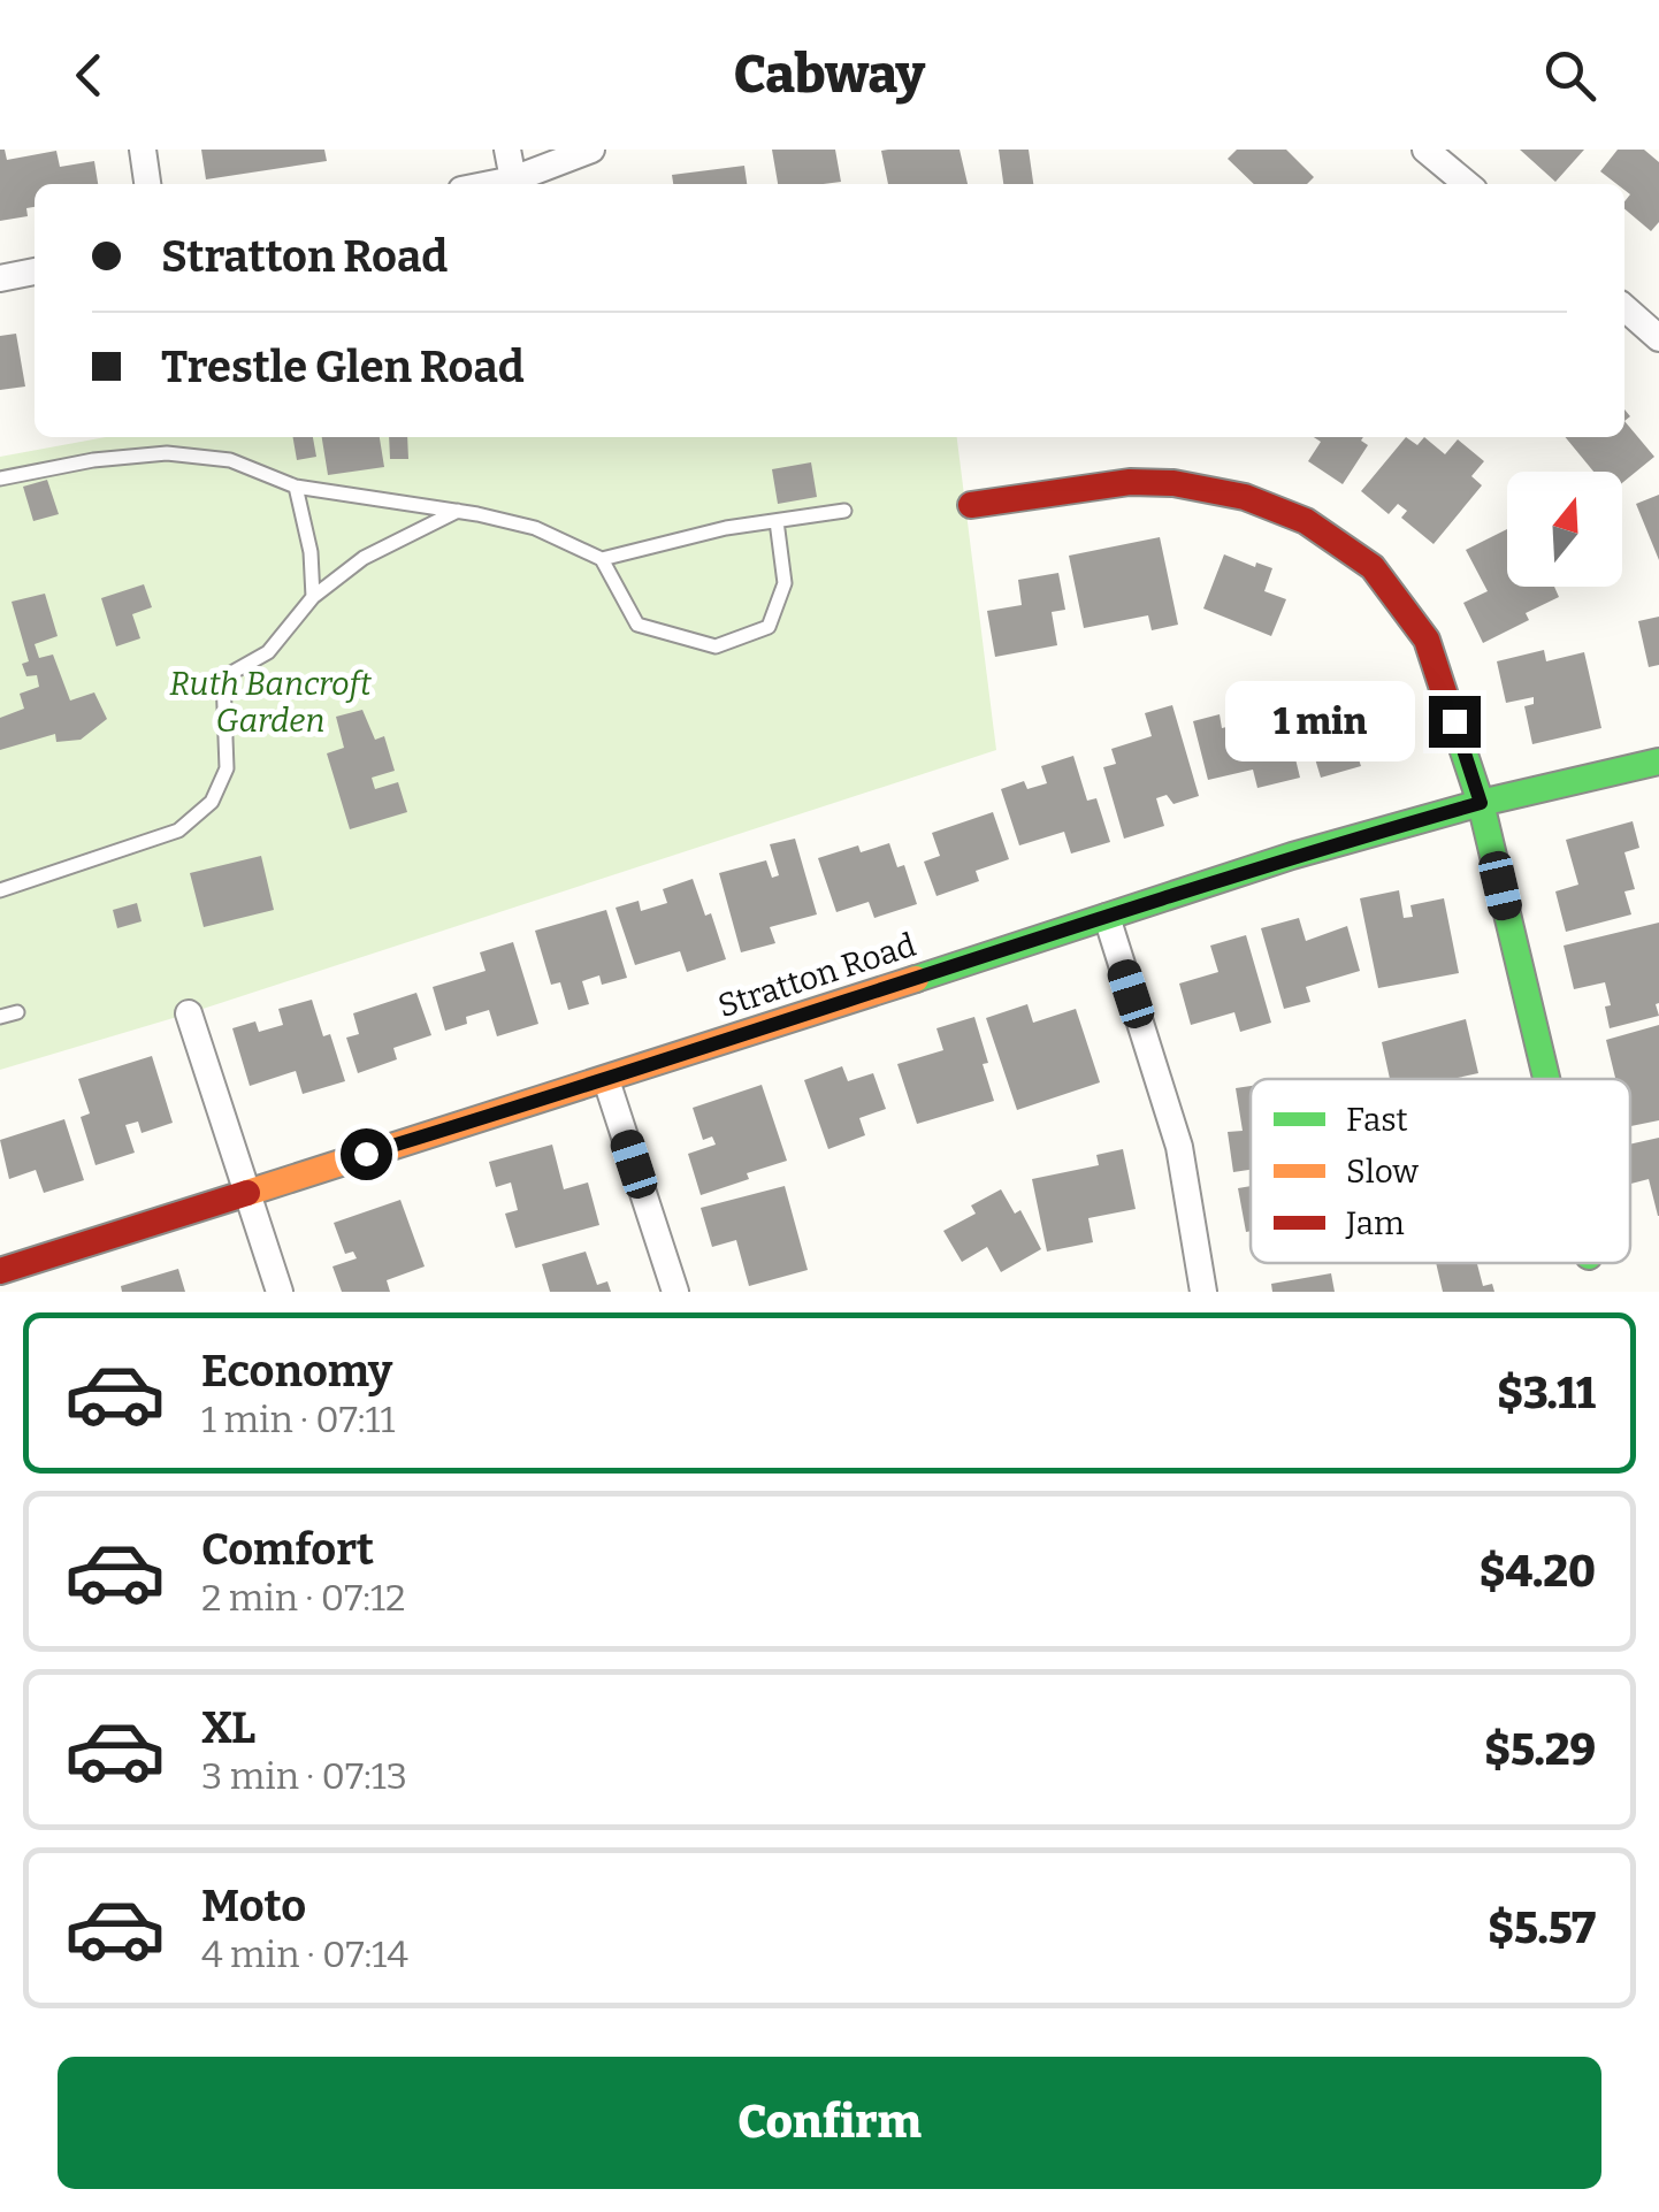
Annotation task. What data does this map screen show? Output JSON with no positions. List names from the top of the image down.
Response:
{
  "streets": {
    "street": ["Stratton Road"]
  },
  "parks": ["Ruth Bancroft Garden"],
  "legend": ["Fast", "Slow", "Jam"],
  "north": "top",
  "page": {
    "header": "Cabway",
    "banner": ["Stratton Road", "Trestle Glen Road"],
    "bubble": "1 min",
    "list": [
      {
        "name": "Economy",
        "note": "1 min · 07:11",
        "value": "$3.11"
      },
      {
        "name": "Comfort",
        "note": "2 min · 07:12",
        "value": "$4.20"
      },
      {
        "name": "XL",
        "note": "3 min · 07:13",
        "value": "$5.29"
      },
      {
        "name": "Moto",
        "note": "4 min · 07:14",
        "value": "$5.57"
      }
    ],
    "buttons": "Confirm"
  }
}
